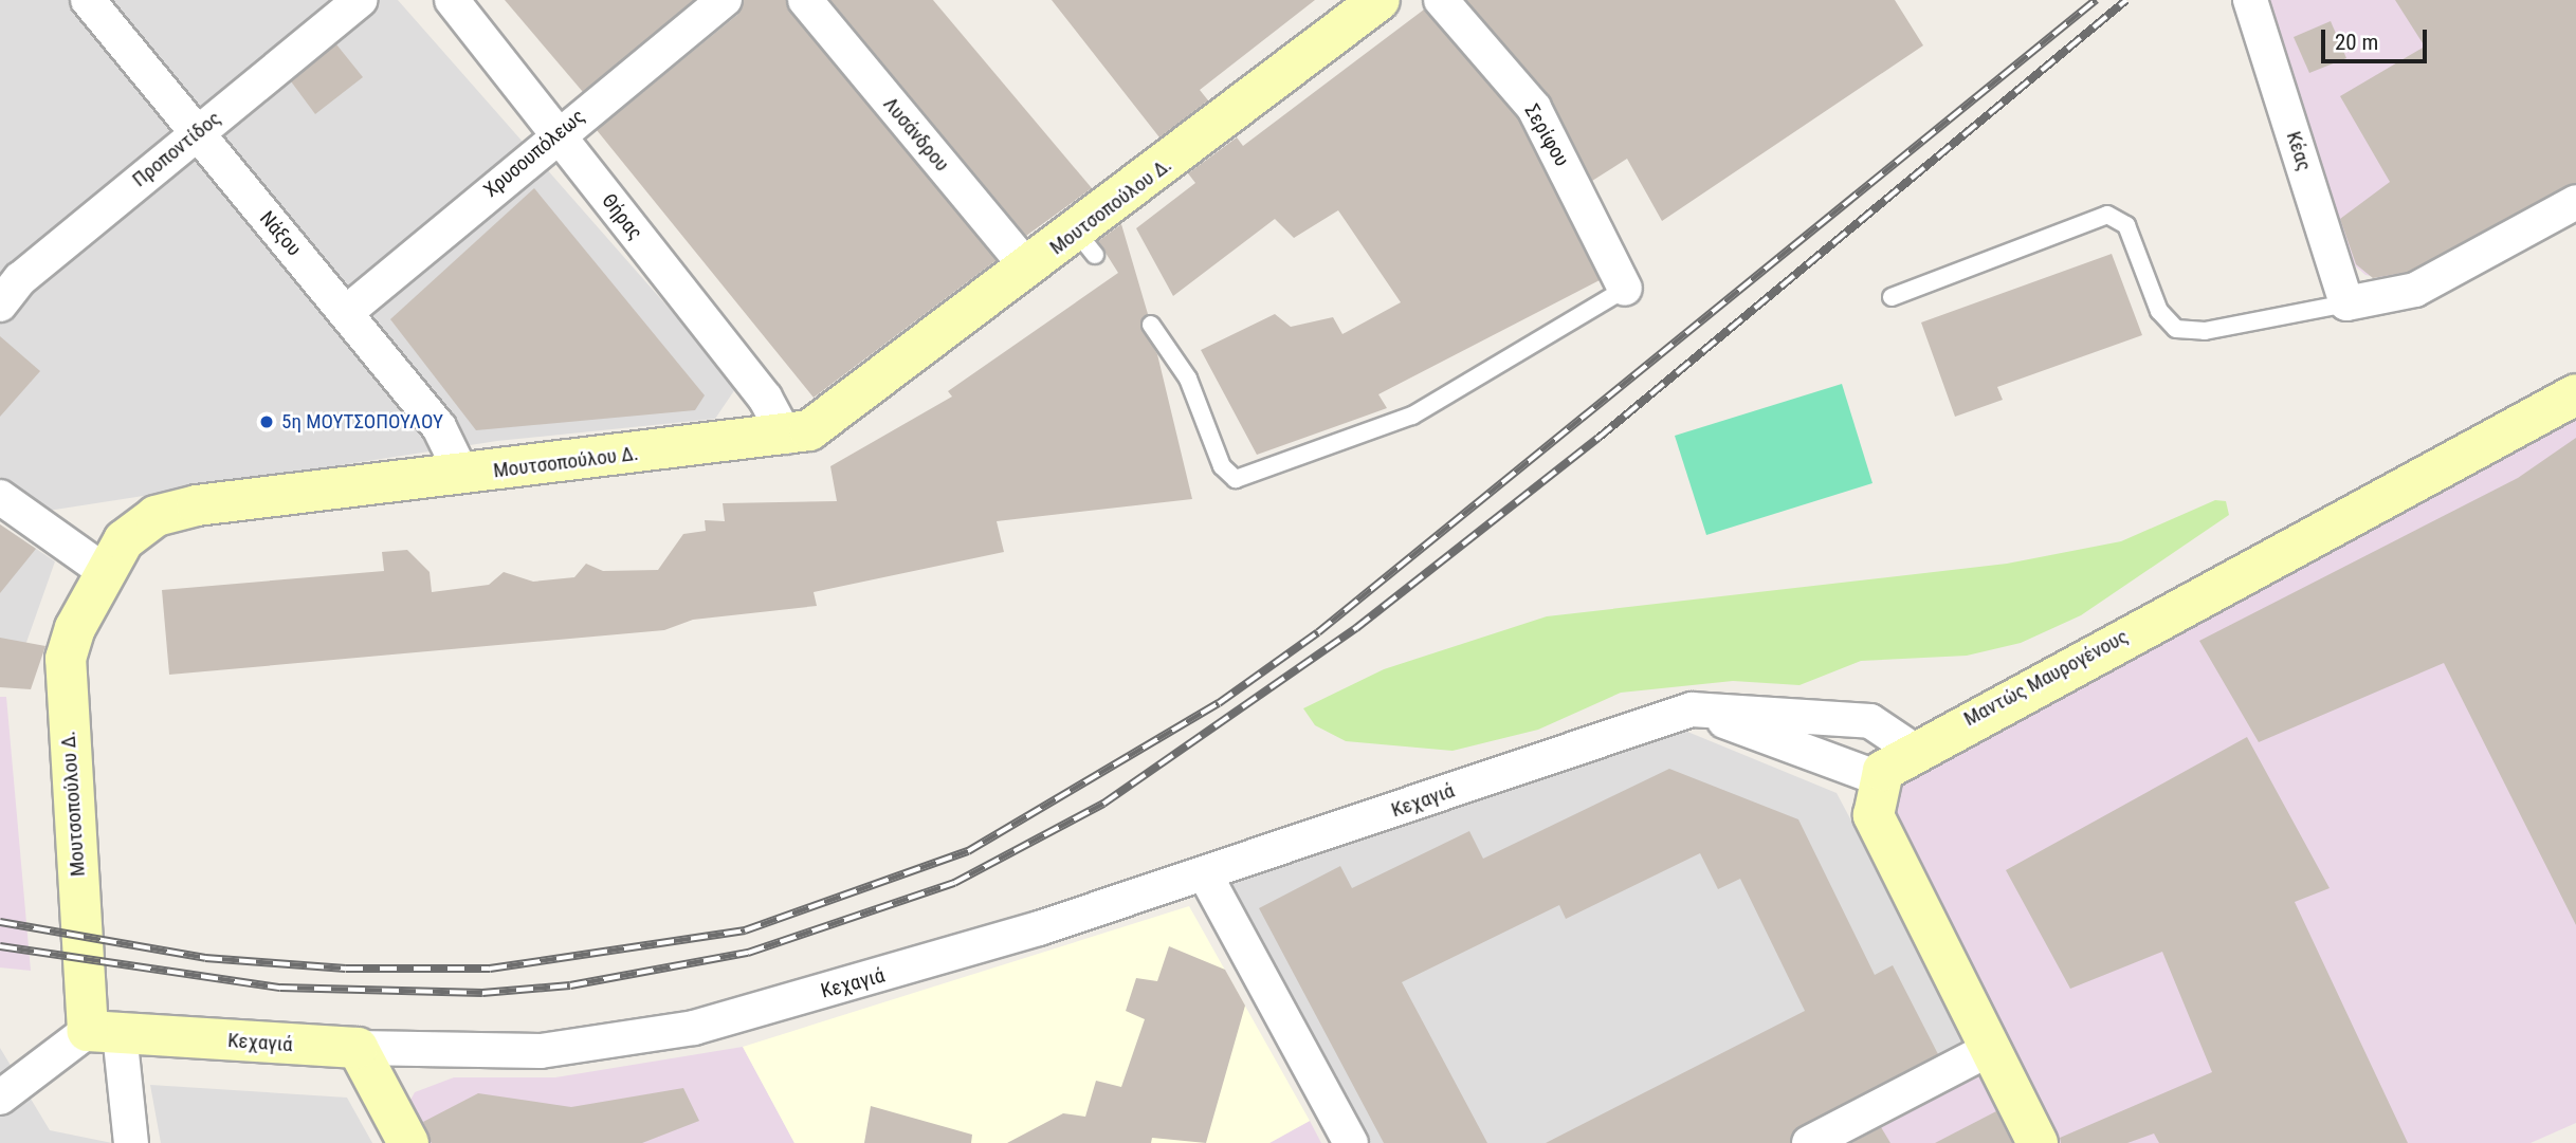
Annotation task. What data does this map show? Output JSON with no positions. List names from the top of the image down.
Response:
{
  "streets": {
    "street": [
      "Λυσάνδρου",
      "Σερίφου",
      "Προποντίδος",
      "Κέας",
      "Χρυσουπόλεως",
      "Μουτσοπούλου Δ.",
      "Θήρας",
      "Νάξου",
      "Μαντώς Μαυρογένους",
      "Κεχαγιά"
    ]
  },
  "crossings": [
    ["Λυσάνδρου", "Μουτσοπούλου Δ."],
    ["Προποντίδος", "Νάξου"],
    ["Χρυσουπόλεως", "Θήρας"],
    ["Χρυσουπόλεως", "Νάξου"],
    ["Μουτσοπούλου Δ.", "Θήρας"],
    ["Μουτσοπούλου Δ.", "Νάξου"],
    ["Μουτσοπούλου Δ.", "Κεχαγιά"],
    ["Μαντώς Μαυρογένους", "Κεχαγιά"]
  ],
  "places": ["5η ΜΟΥΤΣΟΠΟΥΛΟΥ"],
  "scale_bar": "20 m"
}
